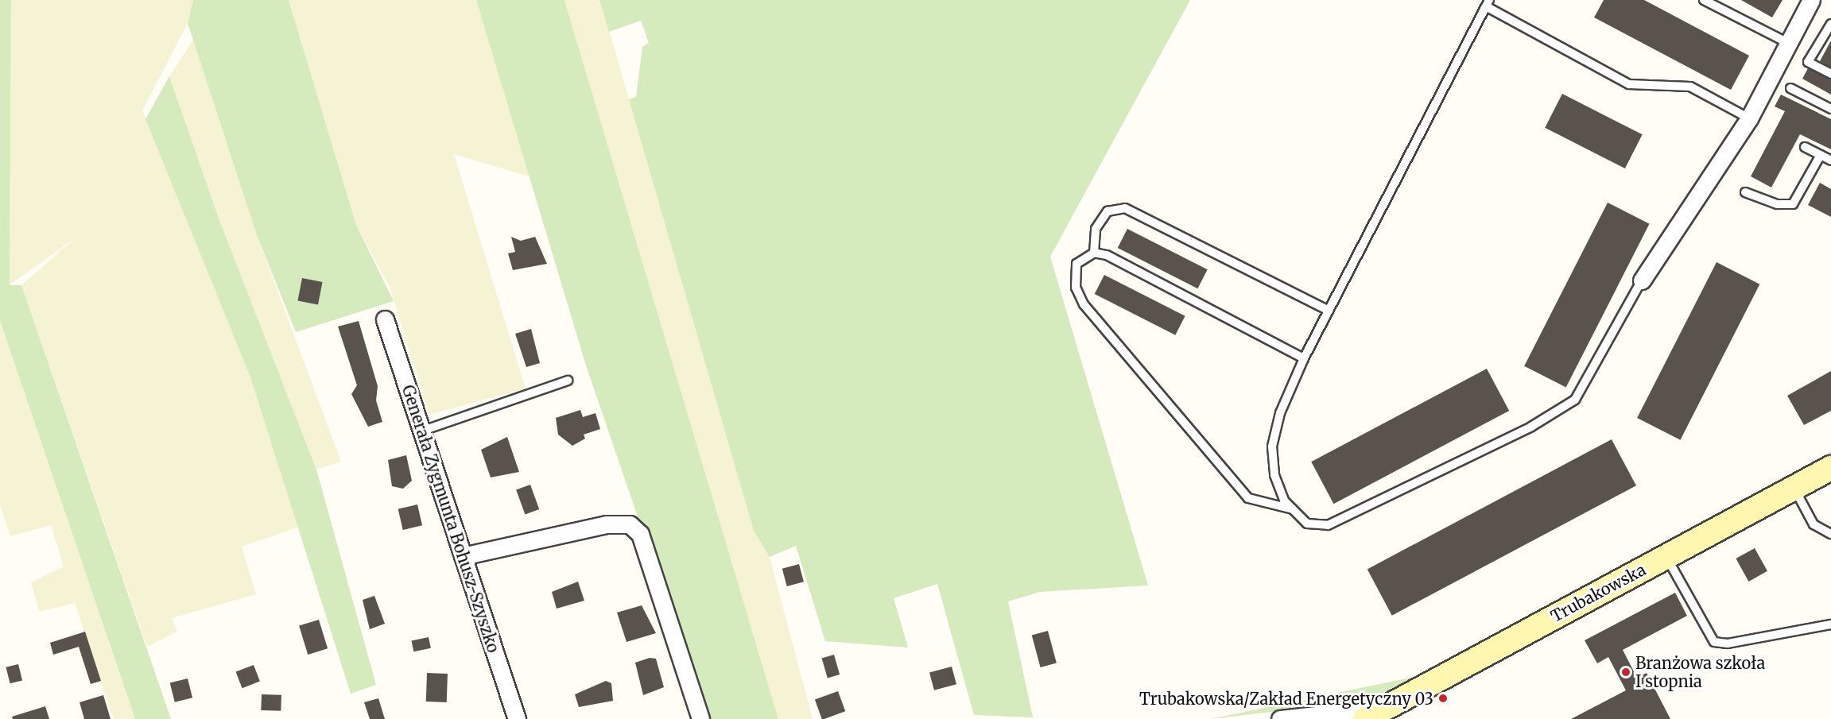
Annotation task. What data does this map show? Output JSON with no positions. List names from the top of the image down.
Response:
{
  "streets": {
    "street": ["Generała Zygmunta Bohusz-Szyszko", "Trubakowska"]
  },
  "places": ["Branżowa szkoła I stopnia", "Trubakowska/Zakład Energetyczny 03"]
}
